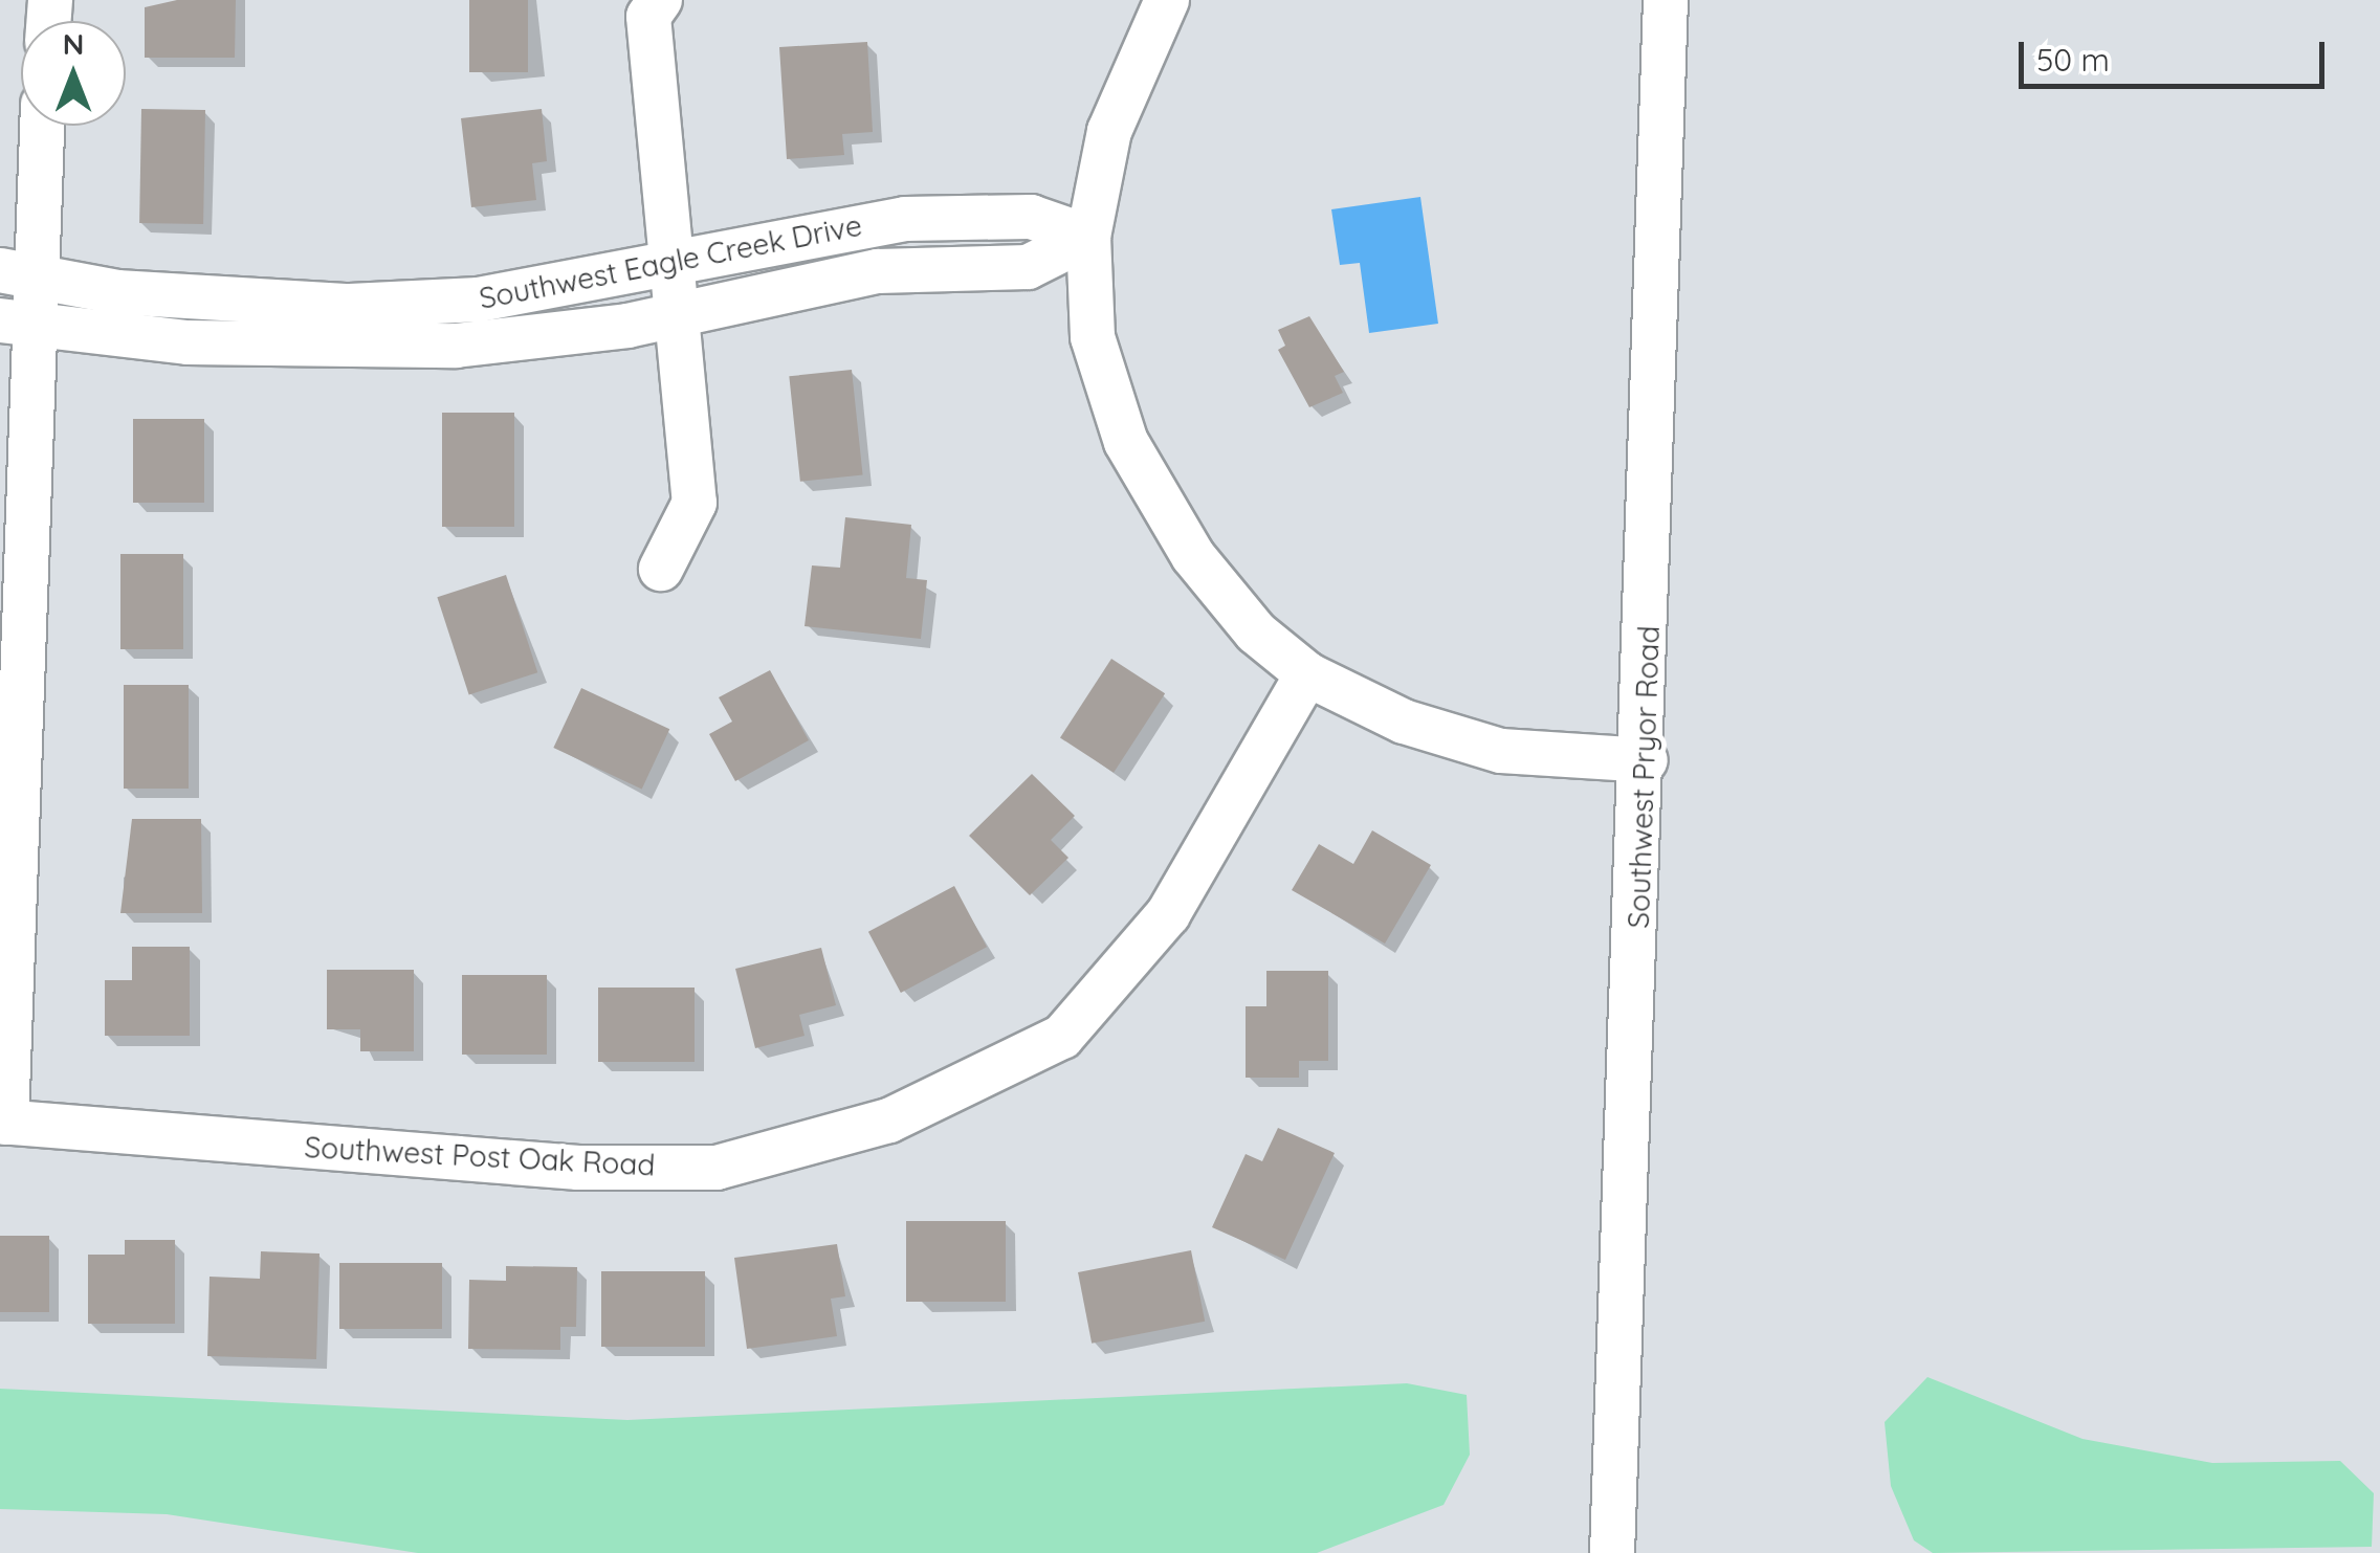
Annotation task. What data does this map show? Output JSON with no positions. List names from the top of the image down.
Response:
{
  "streets": {
    "street": ["Southwest Eagle Creek Drive", "Southwest Pryor Road", "Southwest Post Oak Road"]
  },
  "scale_bar": "50 m",
  "north": "top"
}
